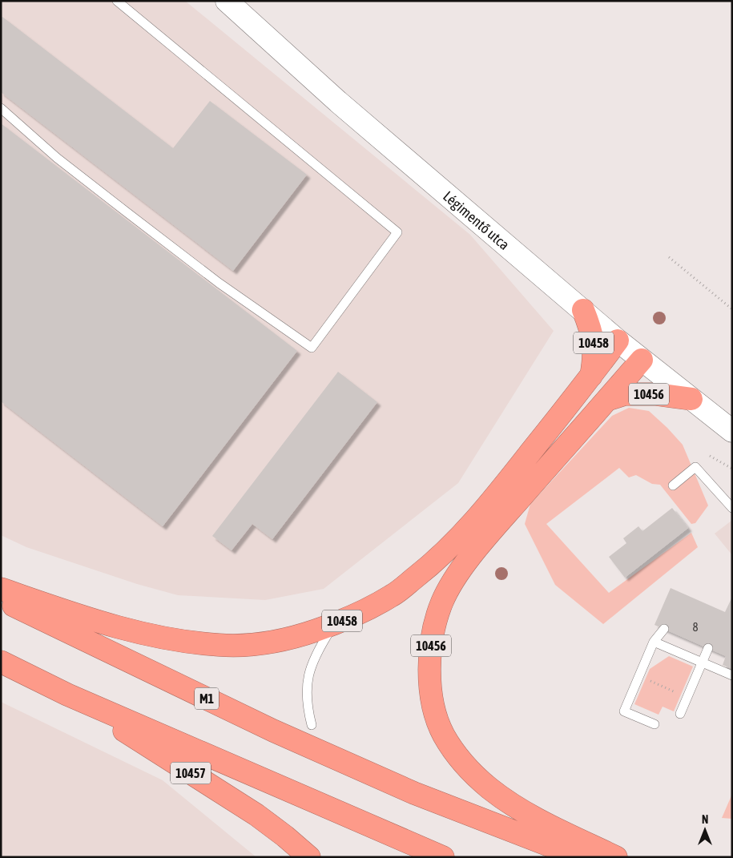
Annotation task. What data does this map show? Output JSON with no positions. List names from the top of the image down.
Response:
{
  "streets": {
    "highway": [
      "10458",
      "10456",
      "M1",
      "10457"
    ],
    "main road": ["Légimentő utca"]
  },
  "crossings": [
    ["Légimentő utca", "10458"],
    ["Légimentő utca", "10456"]
  ],
  "house_numbers": ["8"],
  "north": "top"
}
